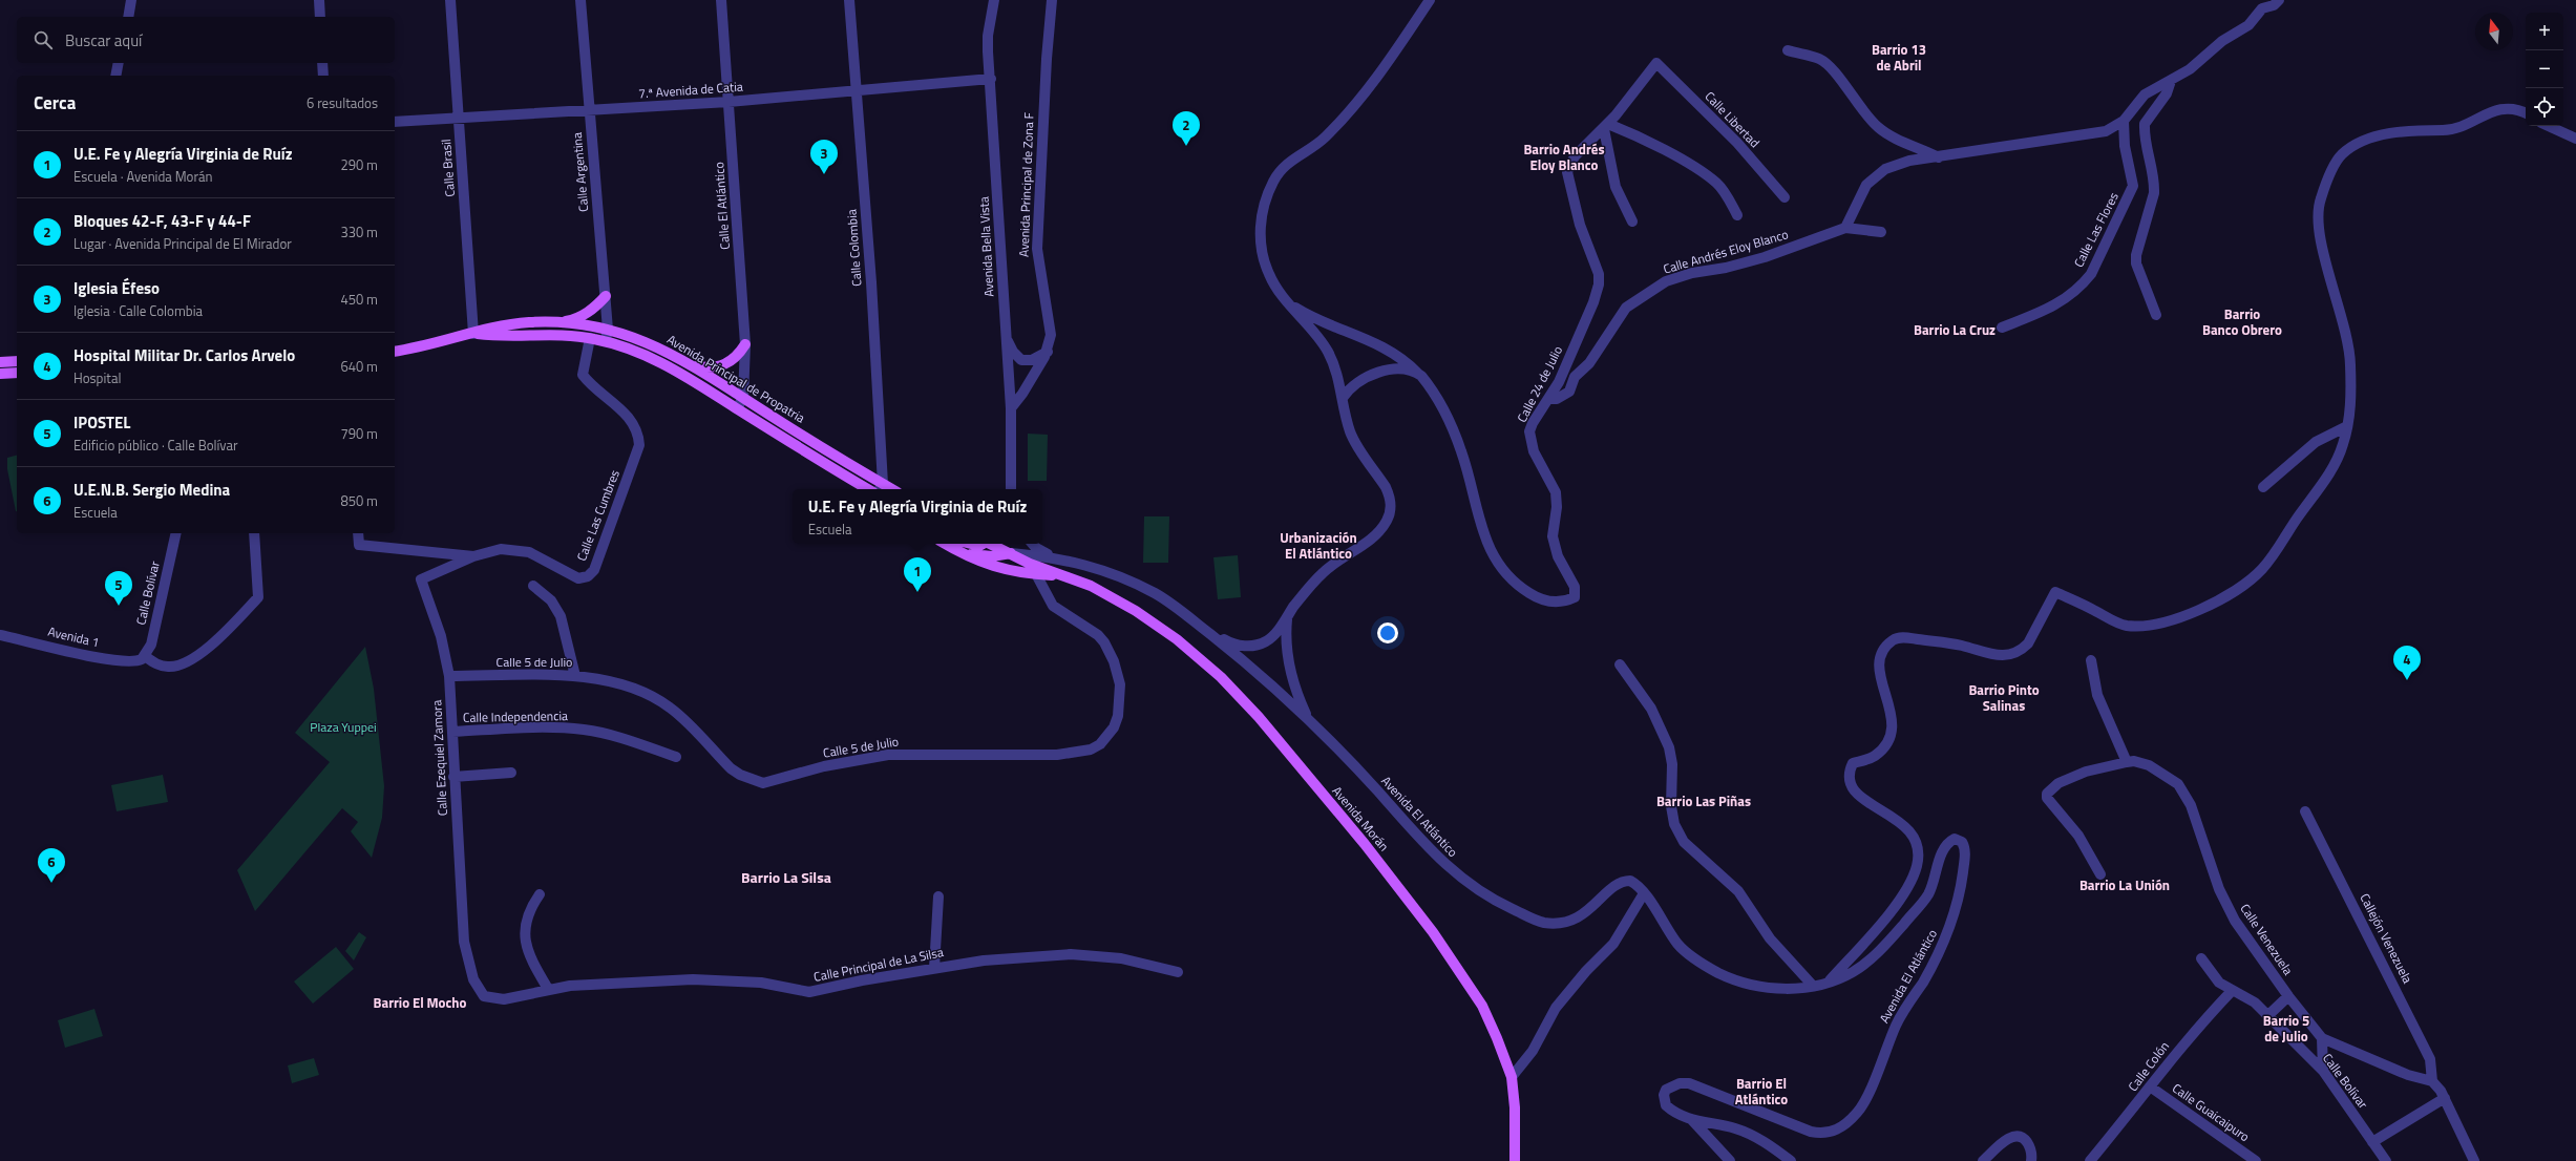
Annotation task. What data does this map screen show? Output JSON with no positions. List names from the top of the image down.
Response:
{
  "streets": {
    "main road": ["Avenida Principal de Propatria", "Avenida Morán"],
    "street": [
      "7.ª Avenida de Catia",
      "Calle Libertad",
      "Calle Brasil",
      "Calle Argentina",
      "Avenida Principal de Zona F",
      "Calle El Atlántico",
      "Calle Las Flores",
      "Avenida Bella Vista",
      "Calle Colombia",
      "Calle Andrés Eloy Blanco",
      "Calle 24 de Julio",
      "Calle Las Cumbres",
      "Calle Bolívar",
      "Avenida 1",
      "Calle 5 de Julio",
      "Calle Independencia",
      "Calle Ezequiel Zamora",
      "Avenida El Atlántico",
      "Callejón Venezuela",
      "Calle Venezuela",
      "Calle Principal de La Silsa",
      "Calle Colón",
      "Calle Guaicaipuro"
    ]
  },
  "crossings": [
    ["7.ª Avenida de Catia", "Calle Brasil"],
    ["7.ª Avenida de Catia", "Calle Argentina"],
    ["7.ª Avenida de Catia", "Calle El Atlántico"],
    ["7.ª Avenida de Catia", "Avenida Bella Vista"],
    ["7.ª Avenida de Catia", "Calle Colombia"],
    ["Calle Libertad", "Calle 24 de Julio"],
    ["Calle Brasil", "Avenida Principal de Propatria"],
    ["Calle Argentina", "Avenida Principal de Propatria"],
    ["Avenida Principal de Zona F", "Avenida Bella Vista"],
    ["Calle El Atlántico", "Avenida Principal de Propatria"],
    ["Calle Colombia", "Avenida Principal de Propatria"],
    ["Calle Andrés Eloy Blanco", "Calle 24 de Julio"],
    ["Avenida Principal de Propatria", "Calle Las Cumbres"],
    ["Calle Las Cumbres", "Calle Ezequiel Zamora"],
    ["Calle Bolívar", "Avenida 1"],
    ["Calle Bolívar", "Calle Colón"],
    ["Calle 5 de Julio", "Calle Ezequiel Zamora"],
    ["Calle 5 de Julio", "Avenida Morán"],
    ["Calle Independencia", "Calle Ezequiel Zamora"],
    ["Calle Ezequiel Zamora", "Calle Principal de La Silsa"],
    ["Avenida El Atlántico", "Avenida Morán"],
    ["Callejón Venezuela", "Calle Venezuela"],
    ["Calle Colón", "Calle Guaicaipuro"]
  ],
  "districts": [
    "Barrio 13 de Abril",
    "Barrio Andrés Eloy Blanco",
    "Barrio Banco Obrero",
    "Barrio La Cruz",
    "Urbanización El Atlántico",
    "Barrio Pinto Salinas",
    "Barrio Las Piñas",
    "Barrio La Silsa",
    "Barrio La Unión",
    "Barrio El Mocho",
    "Barrio 5 de Julio",
    "Barrio El Atlántico"
  ],
  "parks": ["Plaza Yuppei"],
  "north": "top",
  "page": {
    "map_buttons": ["+", "−"],
    "search": "Buscar aquí",
    "heading": ["Cerca", "6 resultados"],
    "pins": [
      "2",
      "3",
      "1",
      "5",
      "4",
      "6"
    ],
    "list": [
      {
        "mark": "1",
        "name": "U.E. Fe y Alegría Virginia de Ruíz",
        "note": "Escuela · Avenida Morán",
        "value": "290 m"
      },
      {
        "mark": "2",
        "name": "Bloques 42-F, 43-F y 44-F",
        "note": "Lugar · Avenida Principal de El Mirador",
        "value": "330 m"
      },
      {
        "mark": "3",
        "name": "Iglesia Éfeso",
        "note": "Iglesia · Calle Colombia",
        "value": "450 m"
      },
      {
        "mark": "4",
        "name": "Hospital Militar Dr. Carlos Arvelo",
        "note": "Hospital",
        "value": "640 m"
      },
      {
        "mark": "5",
        "name": "IPOSTEL",
        "note": "Edificio público · Calle Bolívar",
        "value": "790 m"
      },
      {
        "mark": "6",
        "name": "U.E.N.B. Sergio Medina",
        "note": "Escuela",
        "value": "850 m"
      }
    ],
    "popup": ["U.E. Fe y Alegría Virginia de Ruíz", "Escuela"]
  }
}
